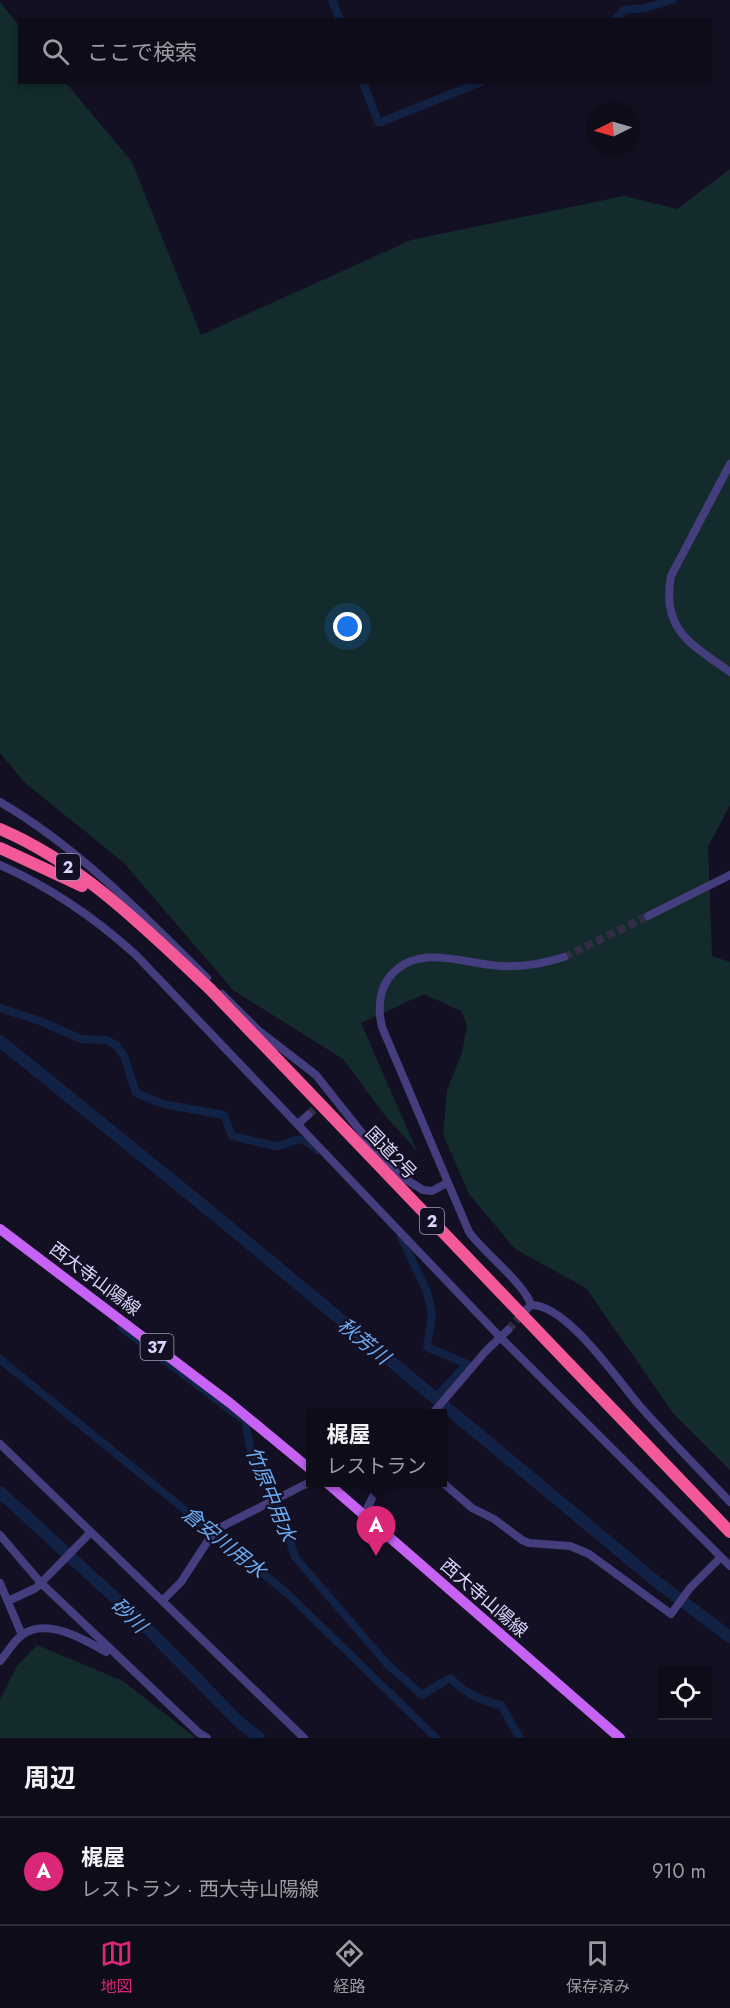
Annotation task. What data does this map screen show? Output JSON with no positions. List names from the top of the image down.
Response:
{
  "streets": {
    "highway": ["2", "国道2号"],
    "main road": ["西大寺山陽線", "37"]
  },
  "water": [
    "秋芳川",
    "竹原中用水",
    "倉安川用水",
    "砂川"
  ],
  "north": "left",
  "page": {
    "search": "ここで検索",
    "popup": ["梶屋", "レストラン"],
    "pins": "A",
    "heading": "周辺",
    "list": [
      {
        "mark": "A",
        "name": "梶屋",
        "note": "レストラン · 西大寺山陽線",
        "value": "910 m"
      }
    ],
    "nav": ["地図", "経路", "保存済み"]
  }
}
